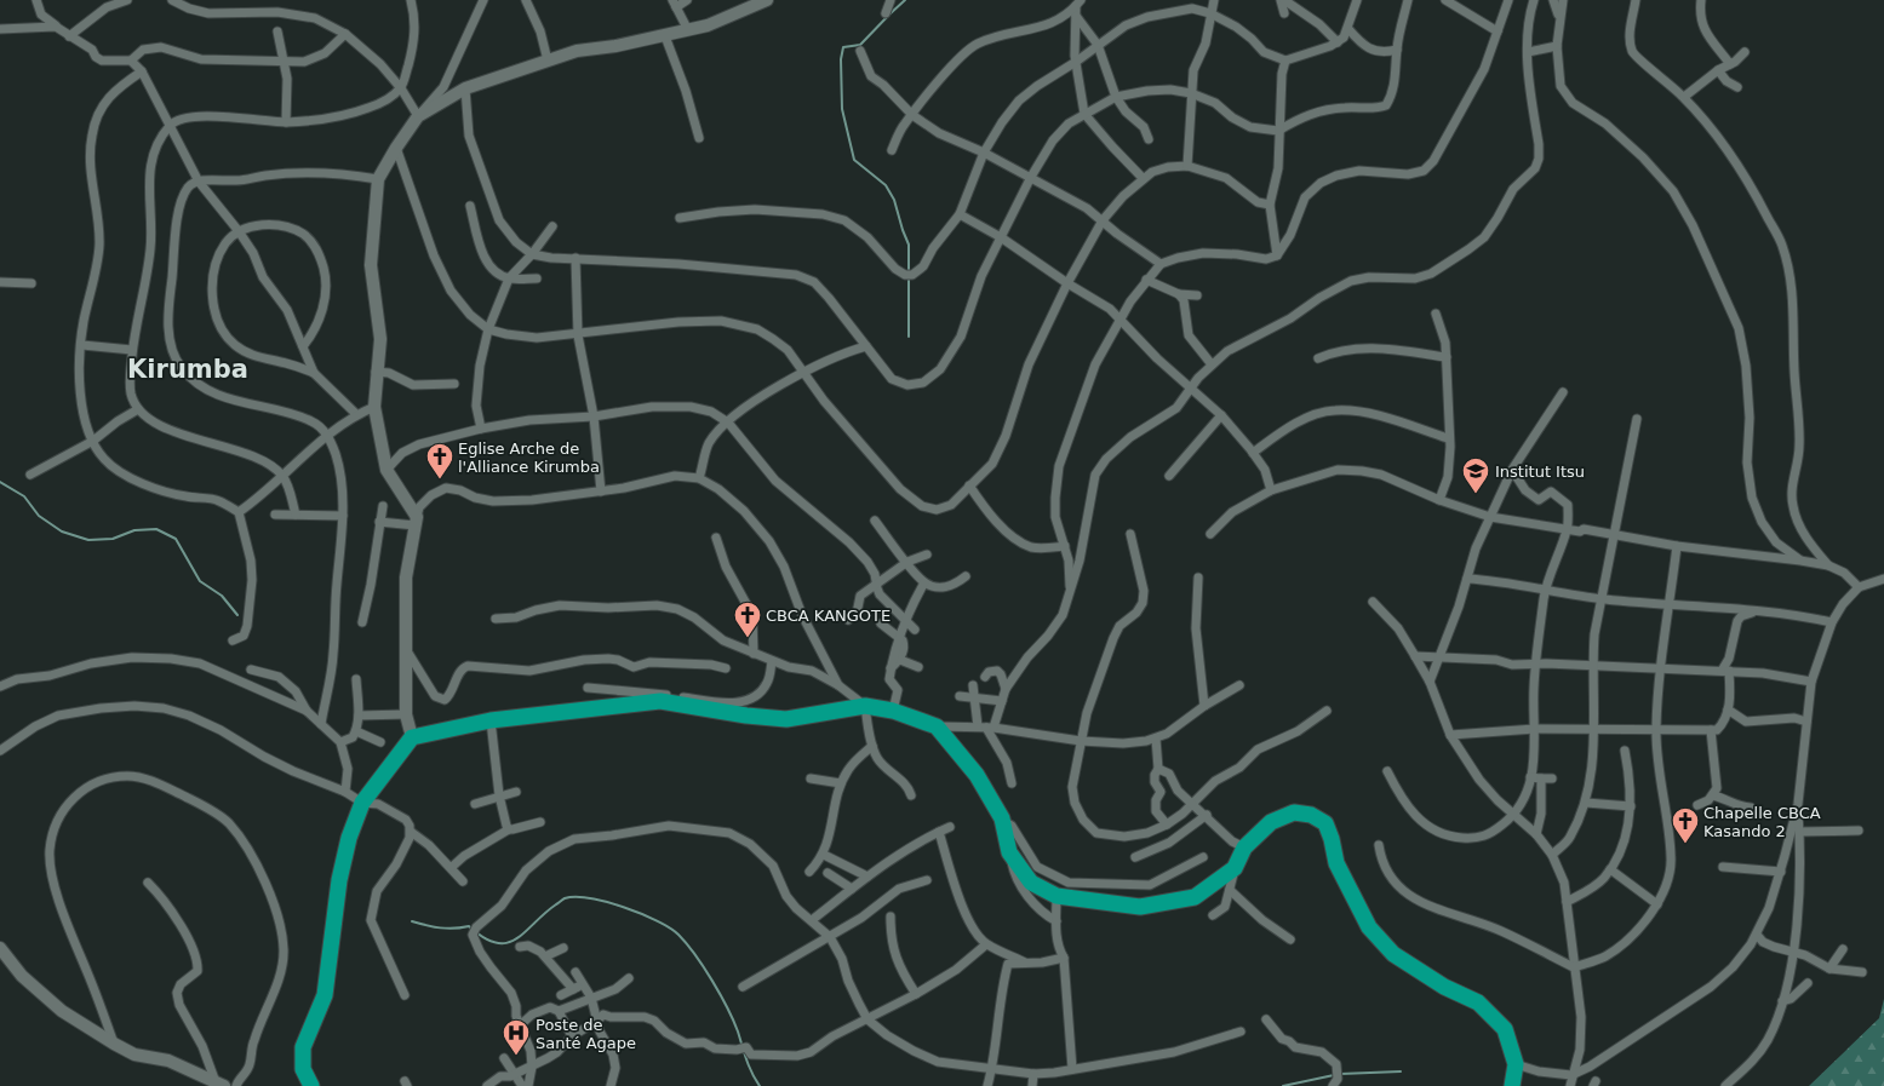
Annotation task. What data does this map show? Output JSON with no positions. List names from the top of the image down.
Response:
{
  "districts": ["Kirumba"],
  "places": {
    "church": ["Eglise Arche de l'Alliance Kirumba", "CBCA KANGOTE", "Chapelle CBCA Kasando 2"],
    "school or university": ["Institut Itsu"],
    "hospital": ["Poste de Santé Agape"]
  }
}
